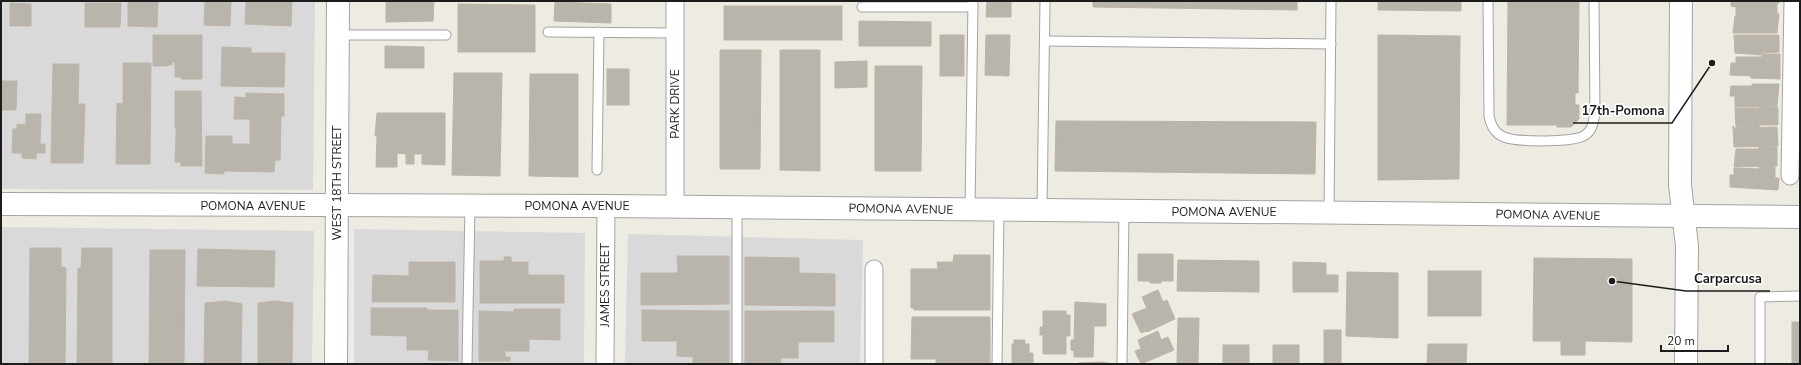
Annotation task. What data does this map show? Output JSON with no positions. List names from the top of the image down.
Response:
{
  "streets": {
    "street": [
      "PARK DRIVE",
      "WEST 18TH STREET",
      "POMONA AVENUE",
      "JAMES STREET"
    ]
  },
  "crossings": [
    ["PARK DRIVE", "POMONA AVENUE"],
    ["WEST 18TH STREET", "POMONA AVENUE"],
    ["POMONA AVENUE", "JAMES STREET"]
  ],
  "places": ["17th-Pomona", "Carparcusa"],
  "scale_bar": "20 m"
}
